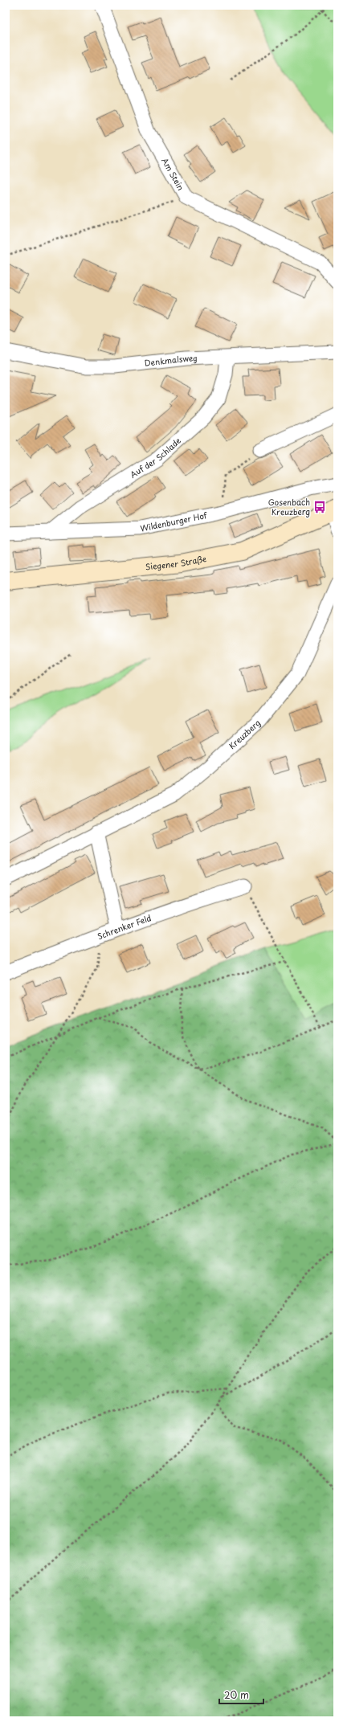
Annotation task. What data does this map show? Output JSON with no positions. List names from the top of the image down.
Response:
{
  "streets": {
    "main road": ["Siegener Straße"],
    "street": [
      "Am Stein",
      "Denkmalsweg",
      "Auf der Schlade",
      "Wildenburger Hof",
      "Kreuzberg",
      "Schrenker Feld"
    ]
  },
  "crossings": [
    ["Denkmalsweg", "Auf der Schlade"],
    ["Auf der Schlade", "Wildenburger Hof"]
  ],
  "places": {
    "bus stop": ["Gosenbach Kreuzberg"]
  },
  "scale_bar": "20 m"
}
